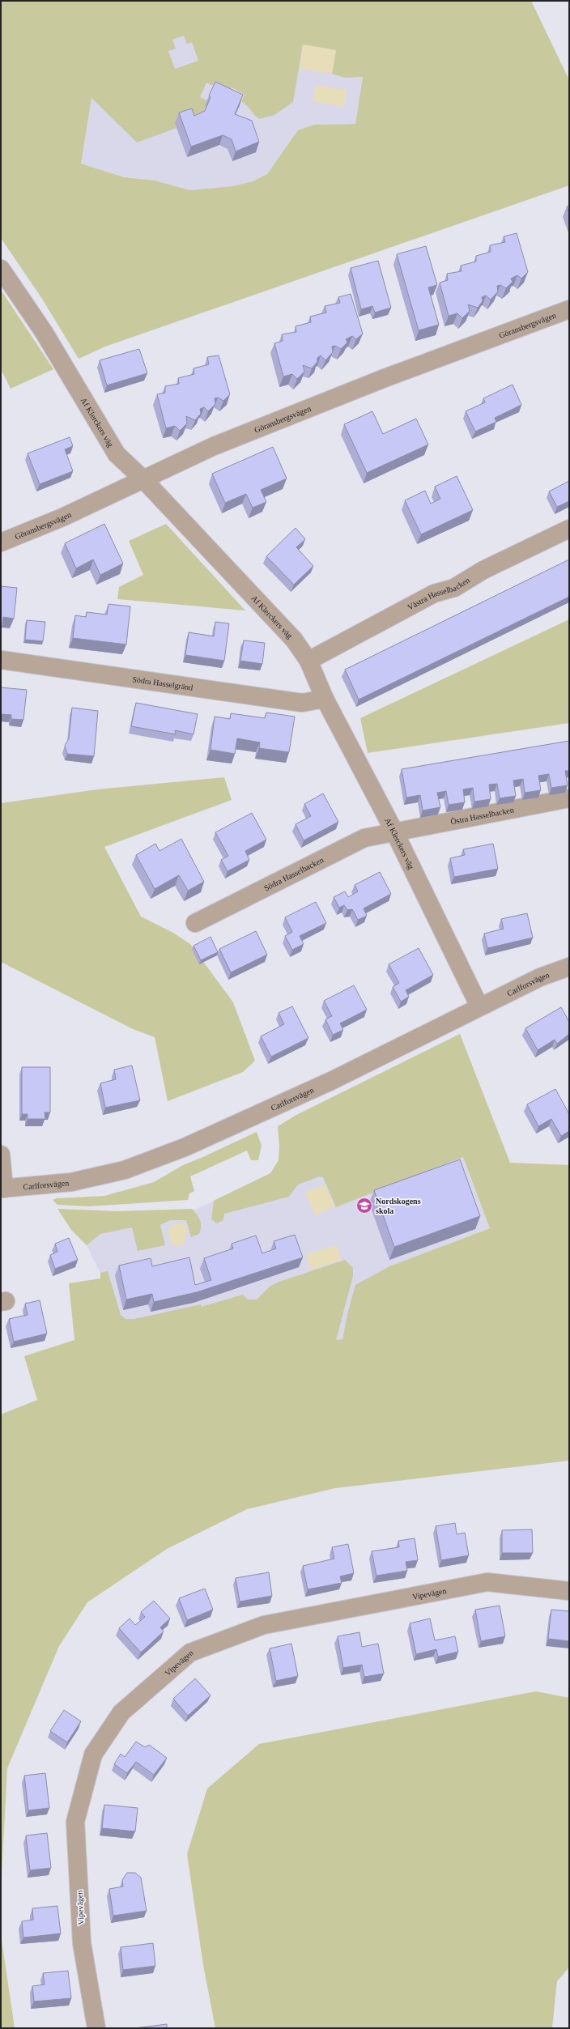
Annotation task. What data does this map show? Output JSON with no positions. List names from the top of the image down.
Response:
{
  "streets": {
    "street": [
      "Göransbergsvägen",
      "Af Klerckers väg",
      "Västra Hasselbacken",
      "Södra Hasselgränd",
      "Östra Hasselbacken",
      "Södra Hasselbacken",
      "Carlforsvägen",
      "Vipevägen"
    ]
  },
  "crossings": [
    ["Göransbergsvägen", "Af Klerckers väg"],
    ["Af Klerckers väg", "Västra Hasselbacken"],
    ["Af Klerckers väg", "Södra Hasselgränd"],
    ["Af Klerckers väg", "Östra Hasselbacken"],
    ["Af Klerckers väg", "Södra Hasselbacken"],
    ["Af Klerckers väg", "Carlforsvägen"],
    ["Östra Hasselbacken", "Södra Hasselbacken"]
  ],
  "places": {
    "school or university": ["Nordskogens skola"]
  }
}
